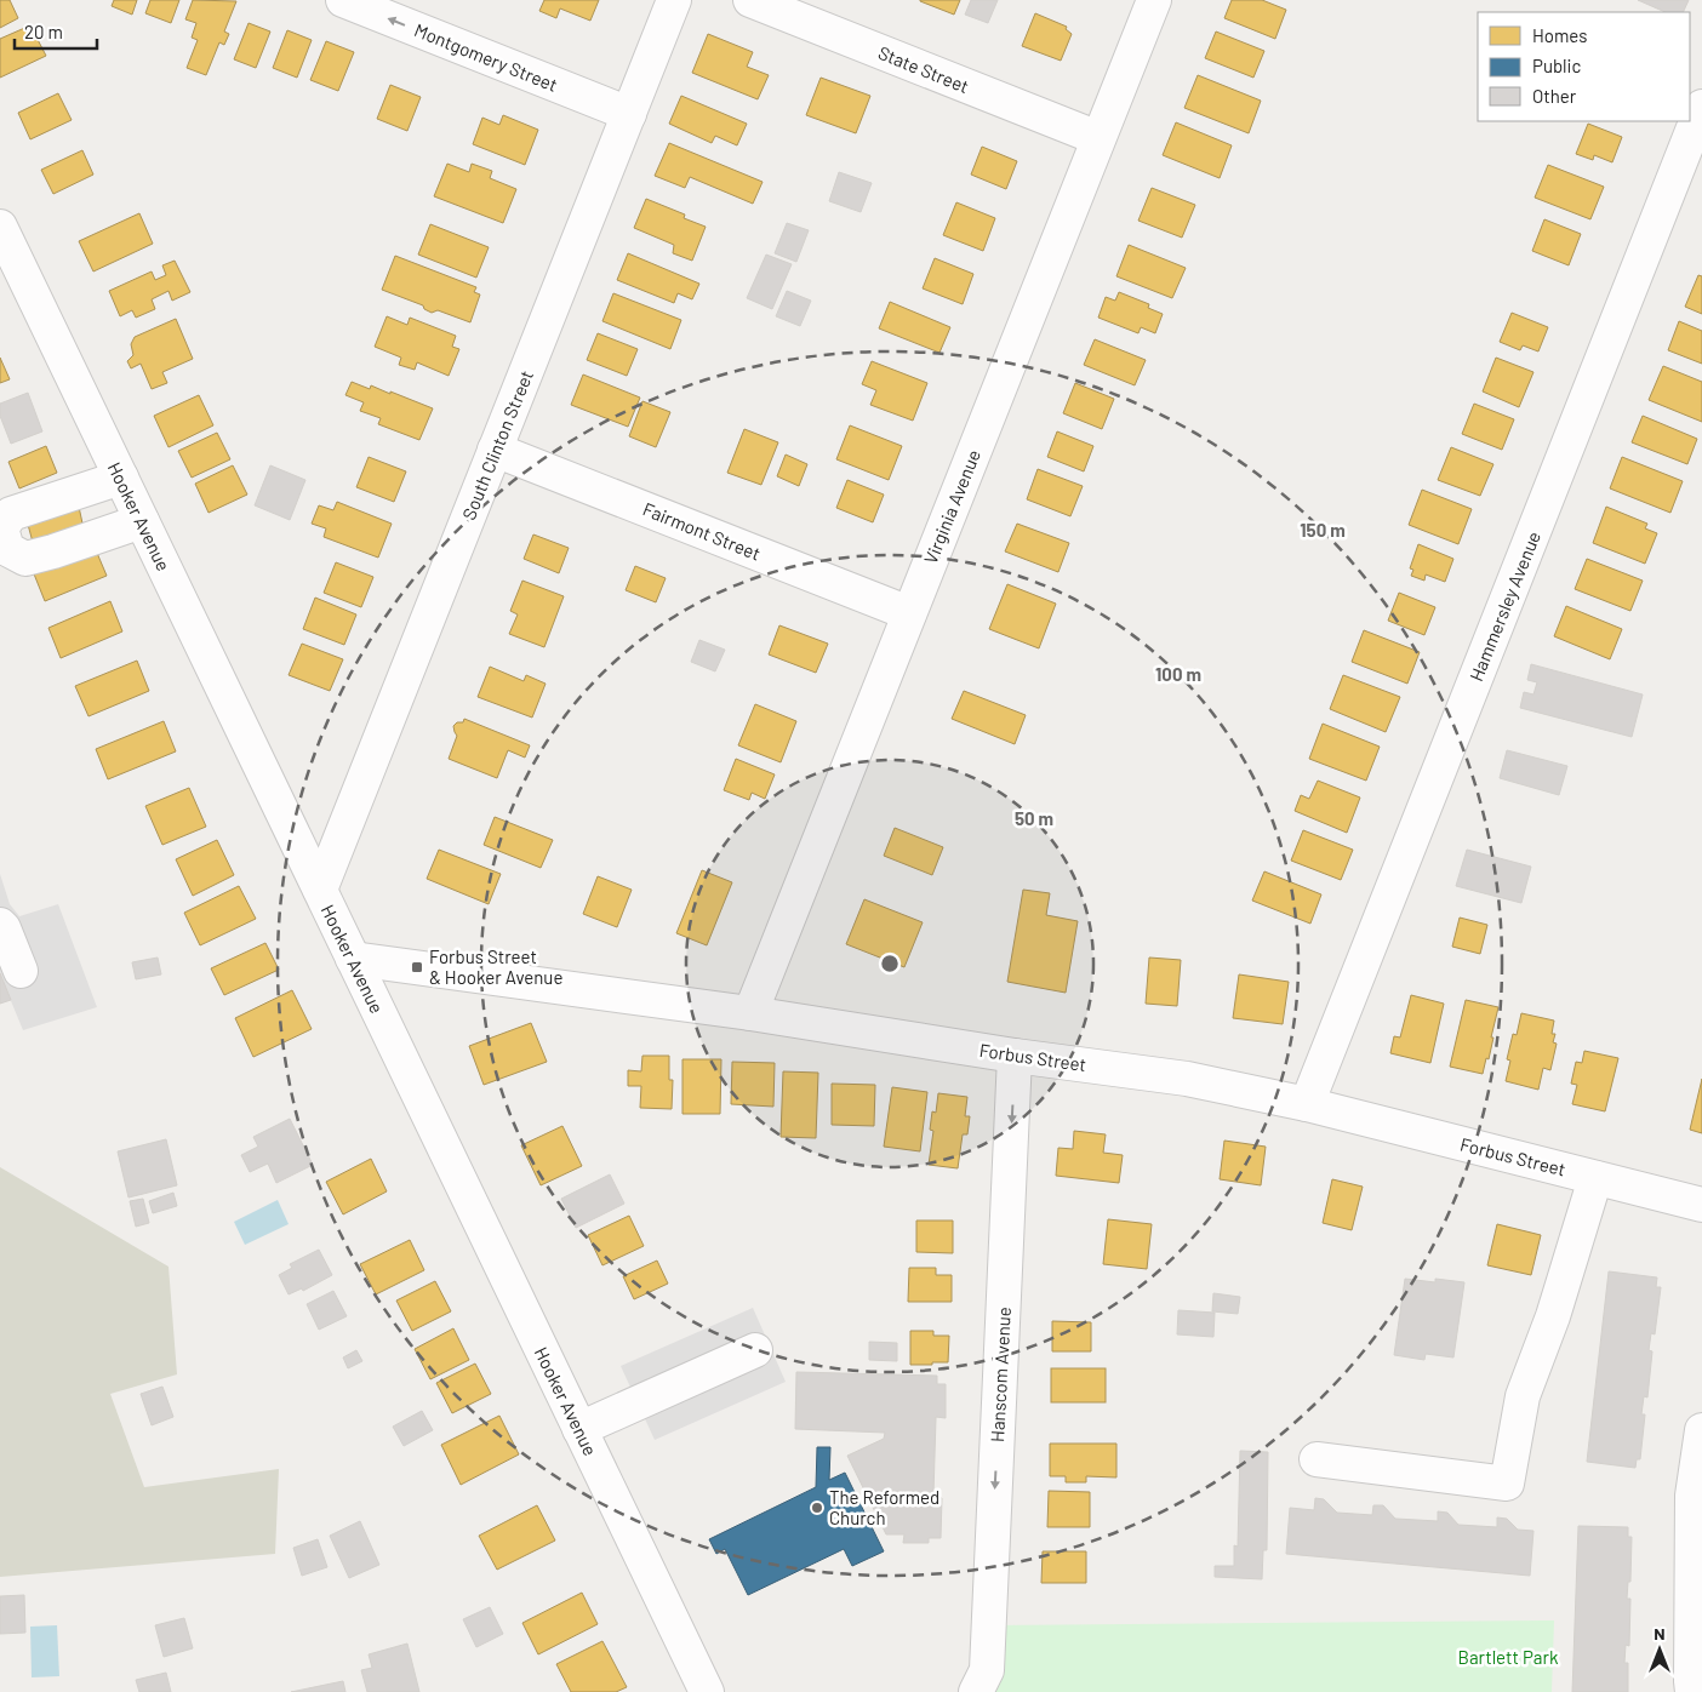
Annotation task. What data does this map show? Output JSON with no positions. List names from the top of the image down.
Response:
{
  "streets": {
    "street": [
      "Montgomery Street",
      "State Street",
      "South Clinton Street",
      "Virginia Avenue",
      "Hooker Avenue",
      "Fairmont Street",
      "Hammersley Avenue",
      "Forbus Street",
      "Hanscom Avenue"
    ]
  },
  "crossings": [
    ["Montgomery Street", "South Clinton Street"],
    ["State Street", "Virginia Avenue"],
    ["South Clinton Street", "Hooker Avenue"],
    ["South Clinton Street", "Fairmont Street"],
    ["Virginia Avenue", "Fairmont Street"],
    ["Virginia Avenue", "Forbus Street"],
    ["Hooker Avenue", "Forbus Street"],
    ["Hammersley Avenue", "Forbus Street"],
    ["Forbus Street", "Hanscom Avenue"]
  ],
  "one_way": ["Montgomery Street", "Hanscom Avenue"],
  "parks": ["Bartlett Park"],
  "places": {
    "transit": ["Forbus Street & Hooker Avenue"],
    "other": ["The Reformed Church"]
  },
  "legend": ["Homes", "Public", "Other"],
  "scale_bar": "20 m",
  "north": "top",
  "rings": ["150 m", "100 m", "50 m"]
}
